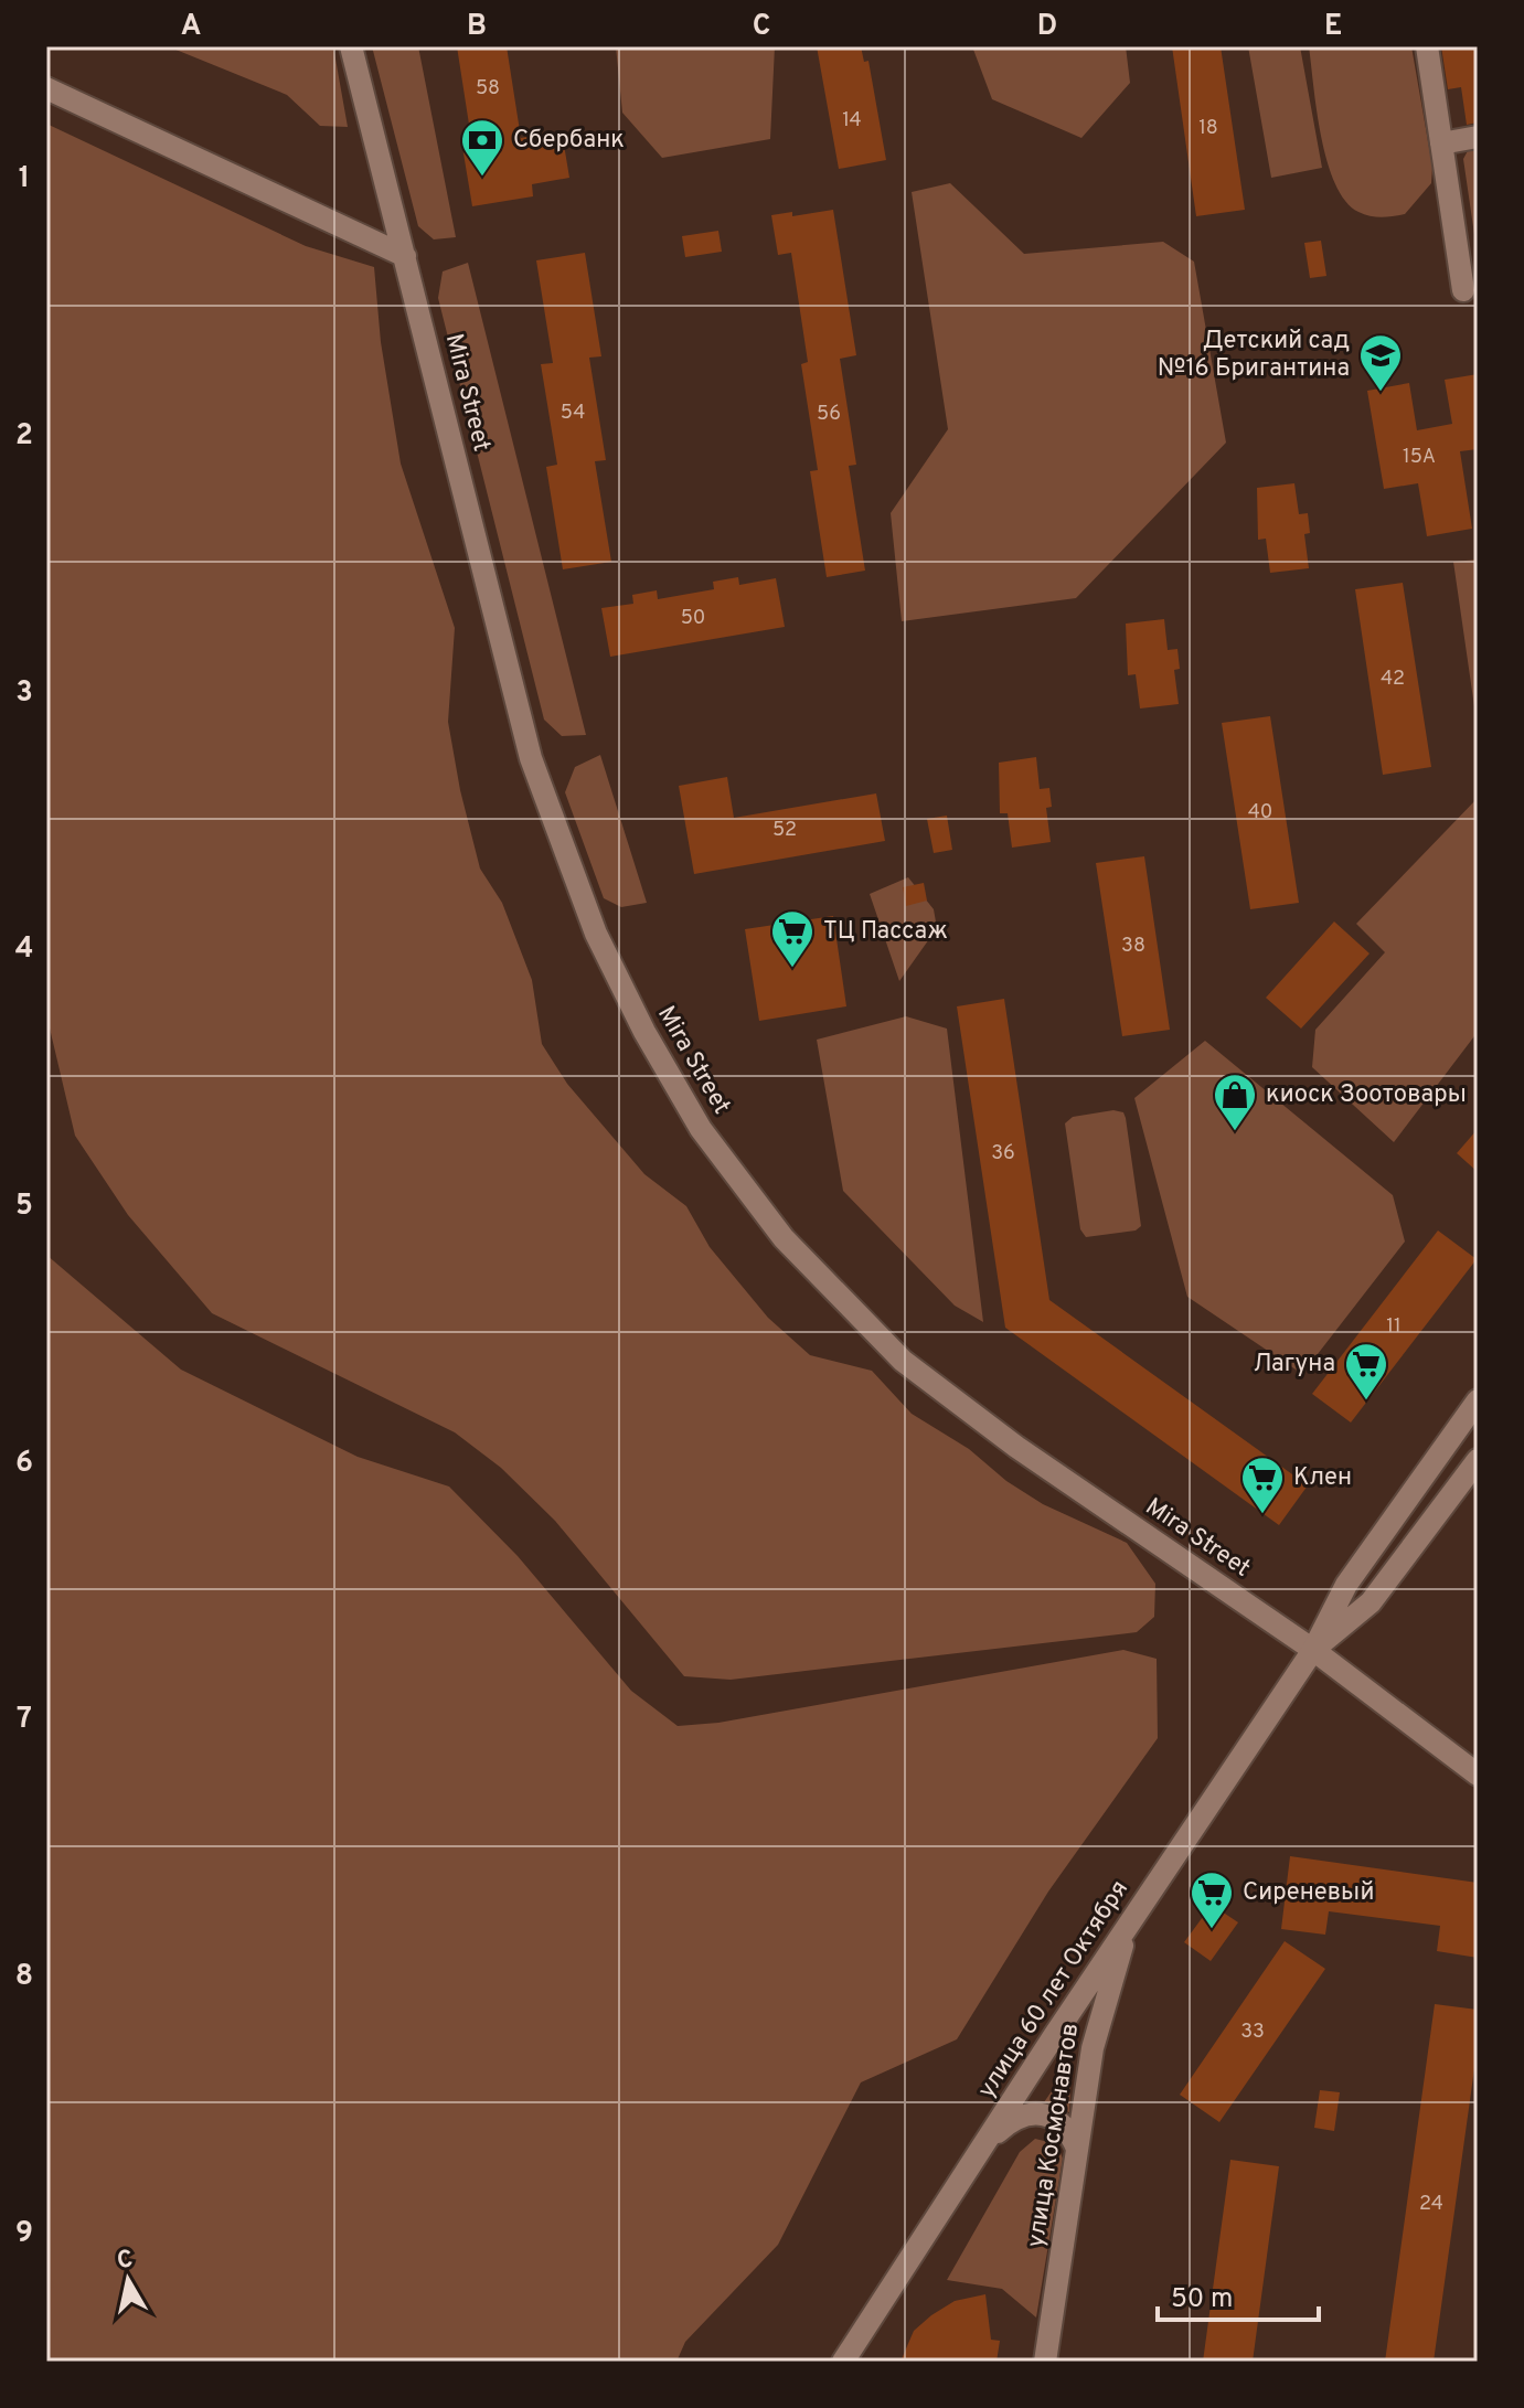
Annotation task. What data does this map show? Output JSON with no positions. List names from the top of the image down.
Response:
{
  "streets": {
    "street": ["Mira Street", "улица 60 лет Октября", "улица Космонавтов"]
  },
  "crossings": [
    ["Mira Street", "улица 60 лет Октября"],
    ["улица 60 лет Октября", "улица Космонавтов"]
  ],
  "places": {
    "bank": ["Сбербанк"],
    "school or university": ["Детский сад №16 Бригантина"],
    "supermarket": [
      "ТЦ Пассаж",
      "Лагуна",
      "Клен",
      "Сиреневый"
    ],
    "shop": ["киоск Зоотовары"]
  },
  "house_numbers": [
    "58",
    "14",
    "18",
    "54",
    "56",
    "15А",
    "50",
    "42",
    "40",
    "52",
    "38",
    "36",
    "11",
    "33",
    "24"
  ],
  "scale_bar": "50 m",
  "north": "top",
  "grid": {
    "columns": [
      "A",
      "B",
      "C",
      "D",
      "E"
    ],
    "rows": [
      "1",
      "2",
      "3",
      "4",
      "5",
      "6",
      "7",
      "8",
      "9"
    ]
  }
}
